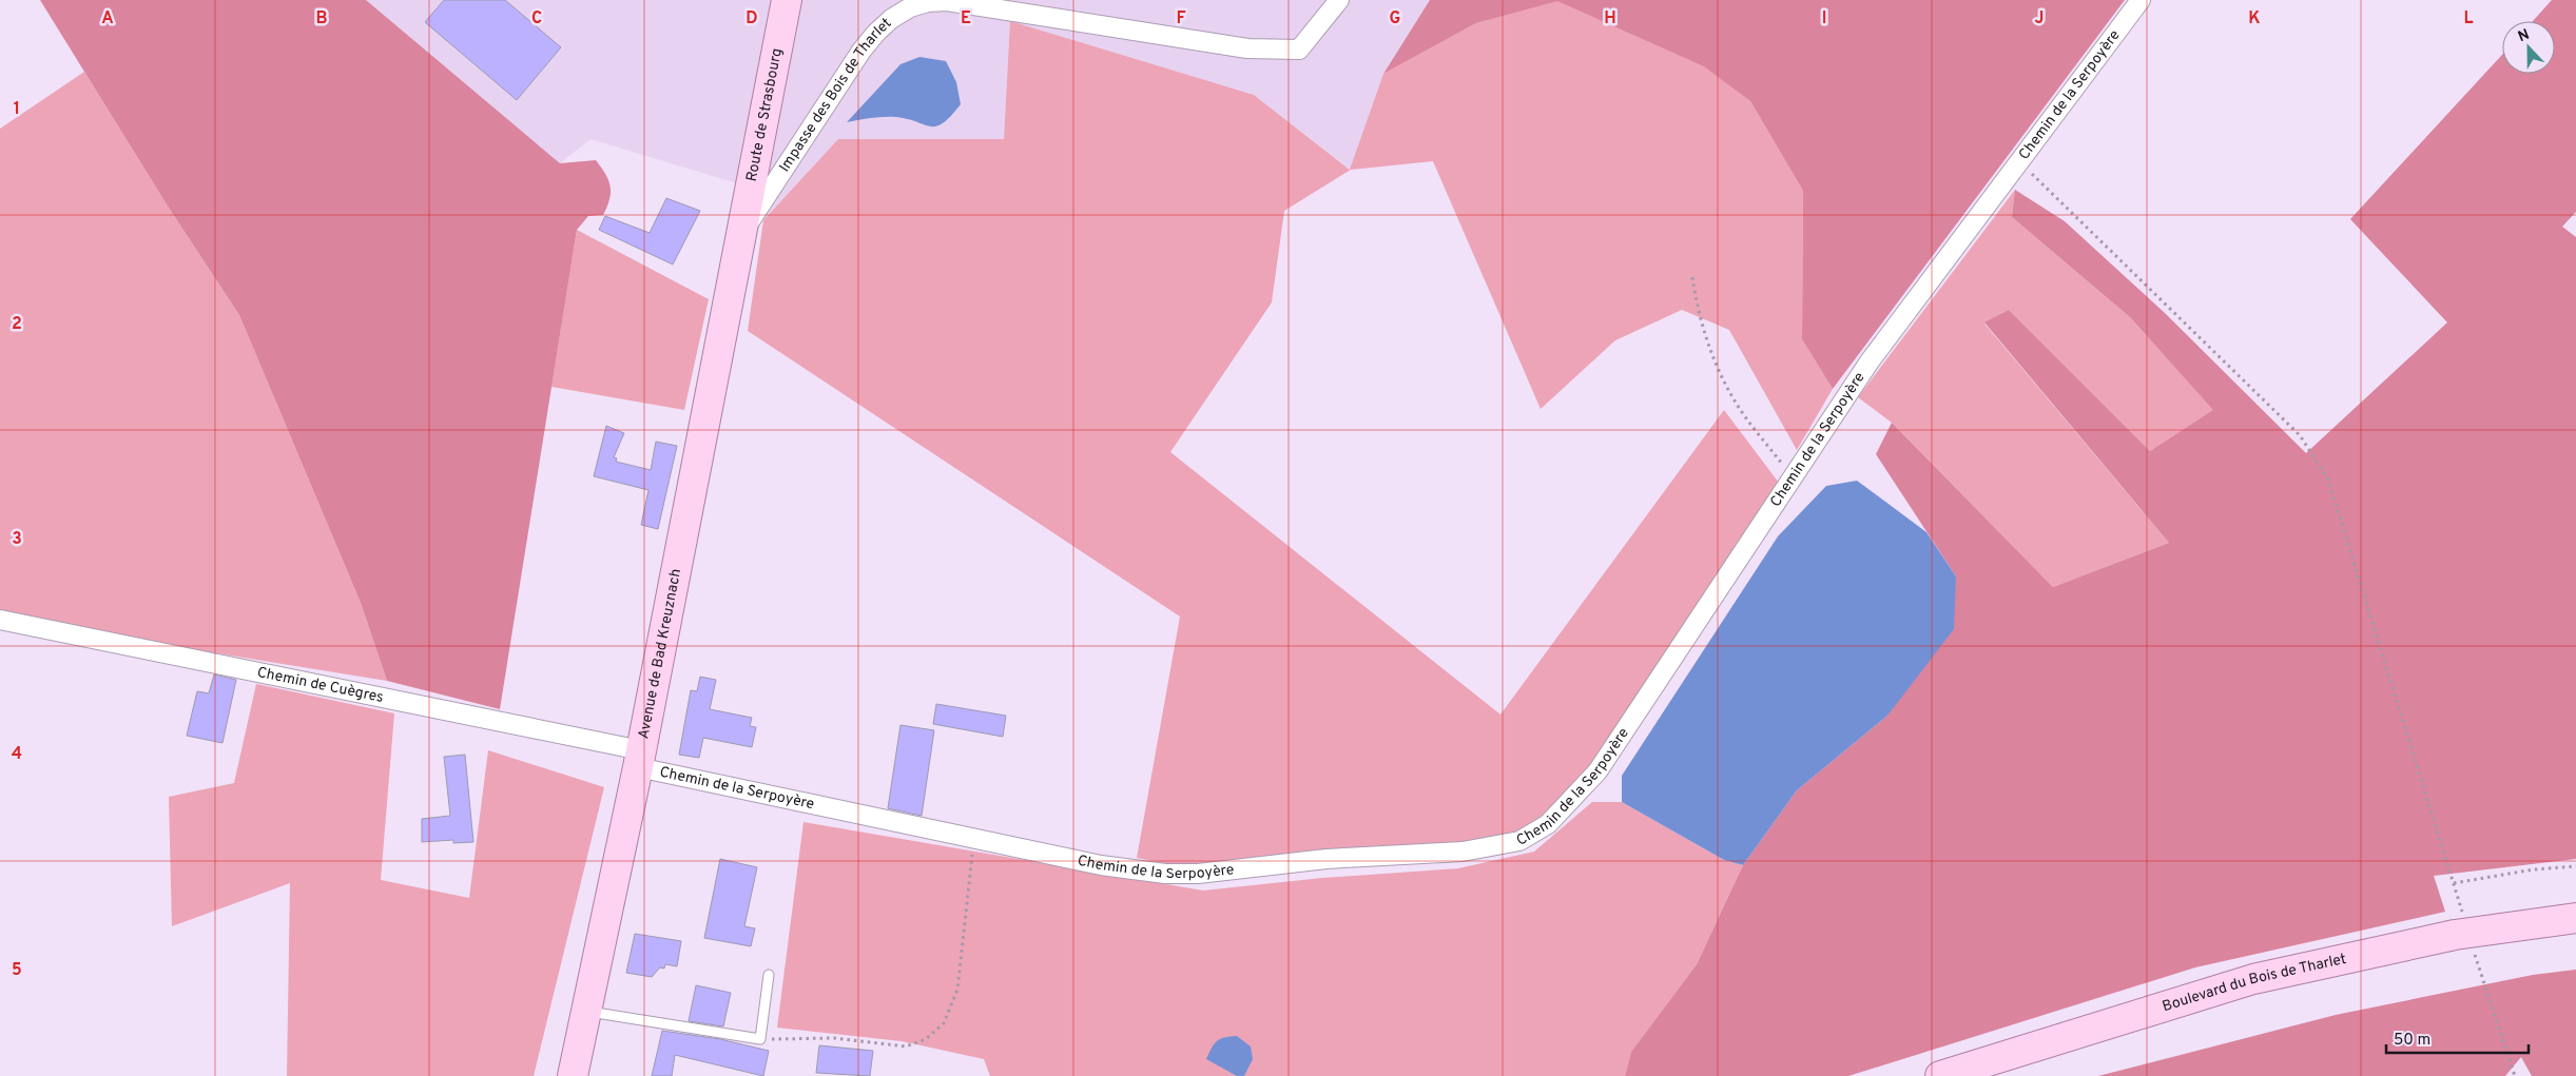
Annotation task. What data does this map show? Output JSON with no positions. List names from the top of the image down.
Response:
{
  "streets": {
    "main road": ["Route de Strasbourg", "Avenue de Bad Kreuznach", "Boulevard du Bois de Tharlet"],
    "street": ["Chemin de la Serpoyère", "Impasse des Bois de Tharlet", "Chemin de Cuègres"]
  },
  "crossings": [
    ["Chemin de la Serpoyère", "Avenue de Bad Kreuznach"],
    ["Chemin de la Serpoyère", "Chemin de Cuègres"],
    ["Impasse des Bois de Tharlet", "Route de Strasbourg"],
    ["Impasse des Bois de Tharlet", "Avenue de Bad Kreuznach"],
    ["Route de Strasbourg", "Avenue de Bad Kreuznach"],
    ["Avenue de Bad Kreuznach", "Chemin de Cuègres"]
  ],
  "scale_bar": "50 m",
  "north": "top",
  "grid": {
    "columns": [
      "A",
      "B",
      "C",
      "D",
      "E",
      "F",
      "G",
      "H",
      "I",
      "J",
      "K",
      "L"
    ],
    "rows": [
      "1",
      "2",
      "3",
      "4",
      "5"
    ]
  }
}
